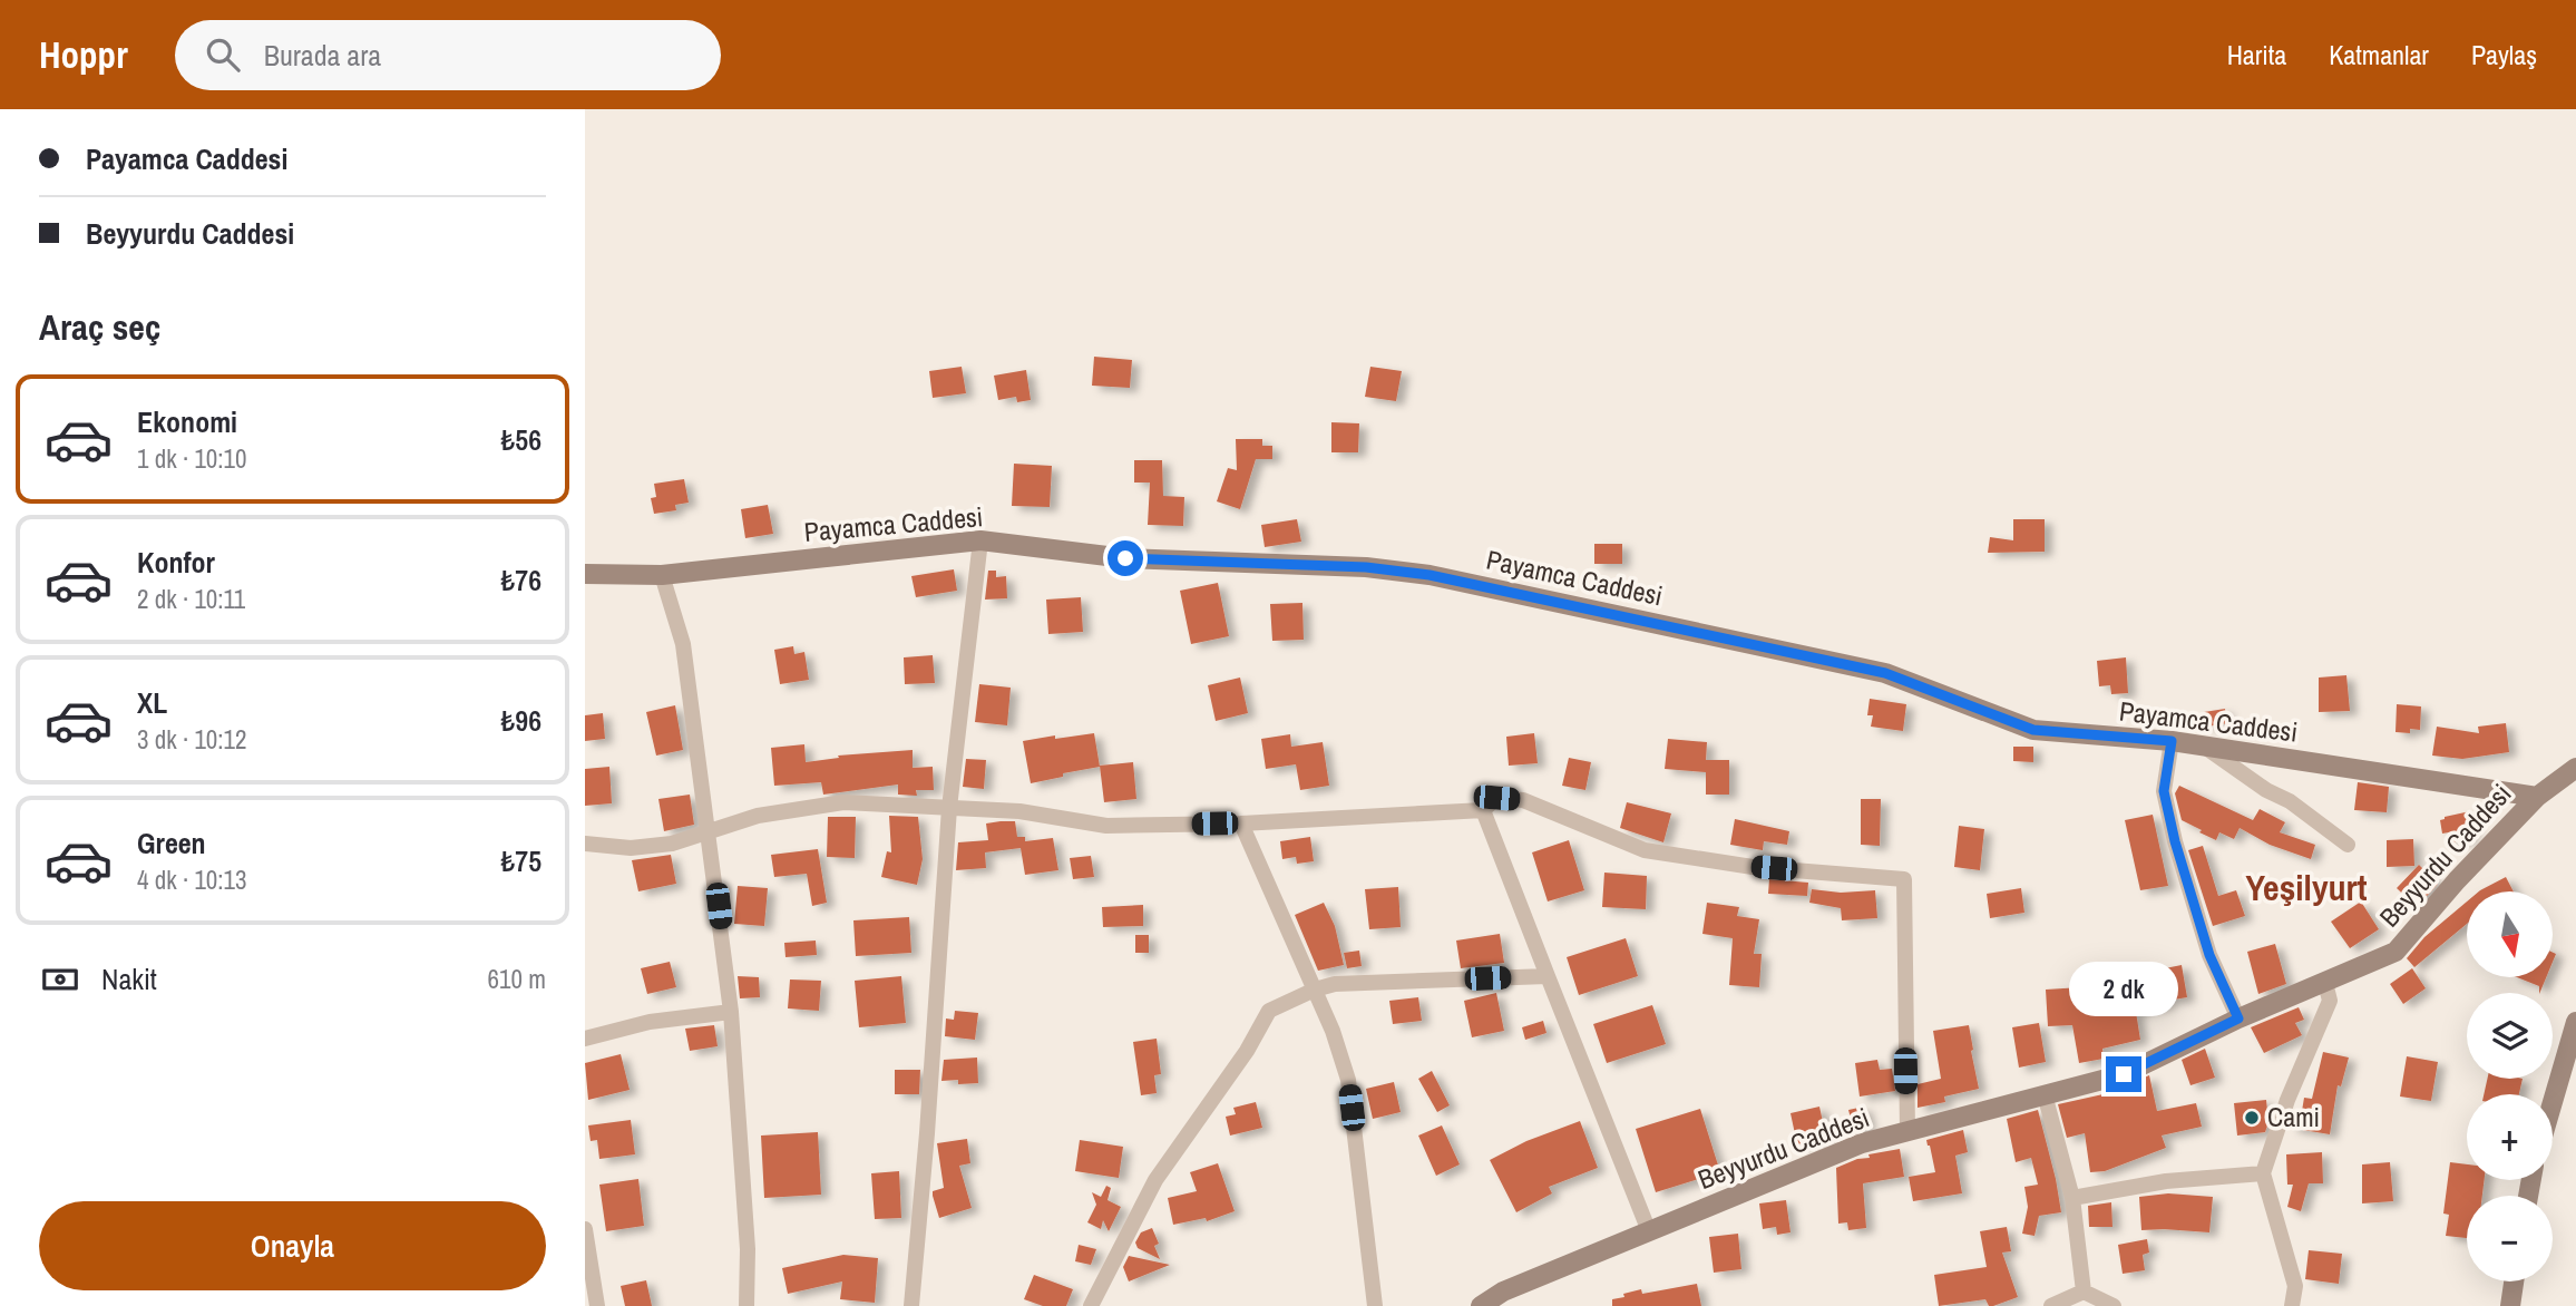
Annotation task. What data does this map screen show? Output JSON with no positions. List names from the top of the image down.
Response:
{
  "streets": {
    "street": ["Payamca Caddesi", "Beyyurdu Caddesi"]
  },
  "crossings": [
    ["Payamca Caddesi", "Beyyurdu Caddesi"]
  ],
  "districts": ["Yeşilyurt"],
  "places": ["Cami"],
  "north": "bottom",
  "page": {
    "header": "Hoppr",
    "search": "Burada ara",
    "nav": ["Harita", "Katmanlar", "Paylaş"],
    "banner": ["Payamca Caddesi", "Beyyurdu Caddesi"],
    "heading": "Araç seç",
    "list": [
      {
        "name": "Ekonomi",
        "note": "1 dk · 10:10",
        "value": "₺56"
      },
      {
        "name": "Konfor",
        "note": "2 dk · 10:11",
        "value": "₺76"
      },
      {
        "name": "XL",
        "note": "3 dk · 10:12",
        "value": "₺96"
      },
      {
        "name": "Green",
        "note": "4 dk · 10:13",
        "value": "₺75"
      }
    ],
    "map_buttons": ["+", "−"],
    "pay": ["Nakit", "610 m"],
    "bubble": "2 dk",
    "buttons": "Onayla"
  }
}
